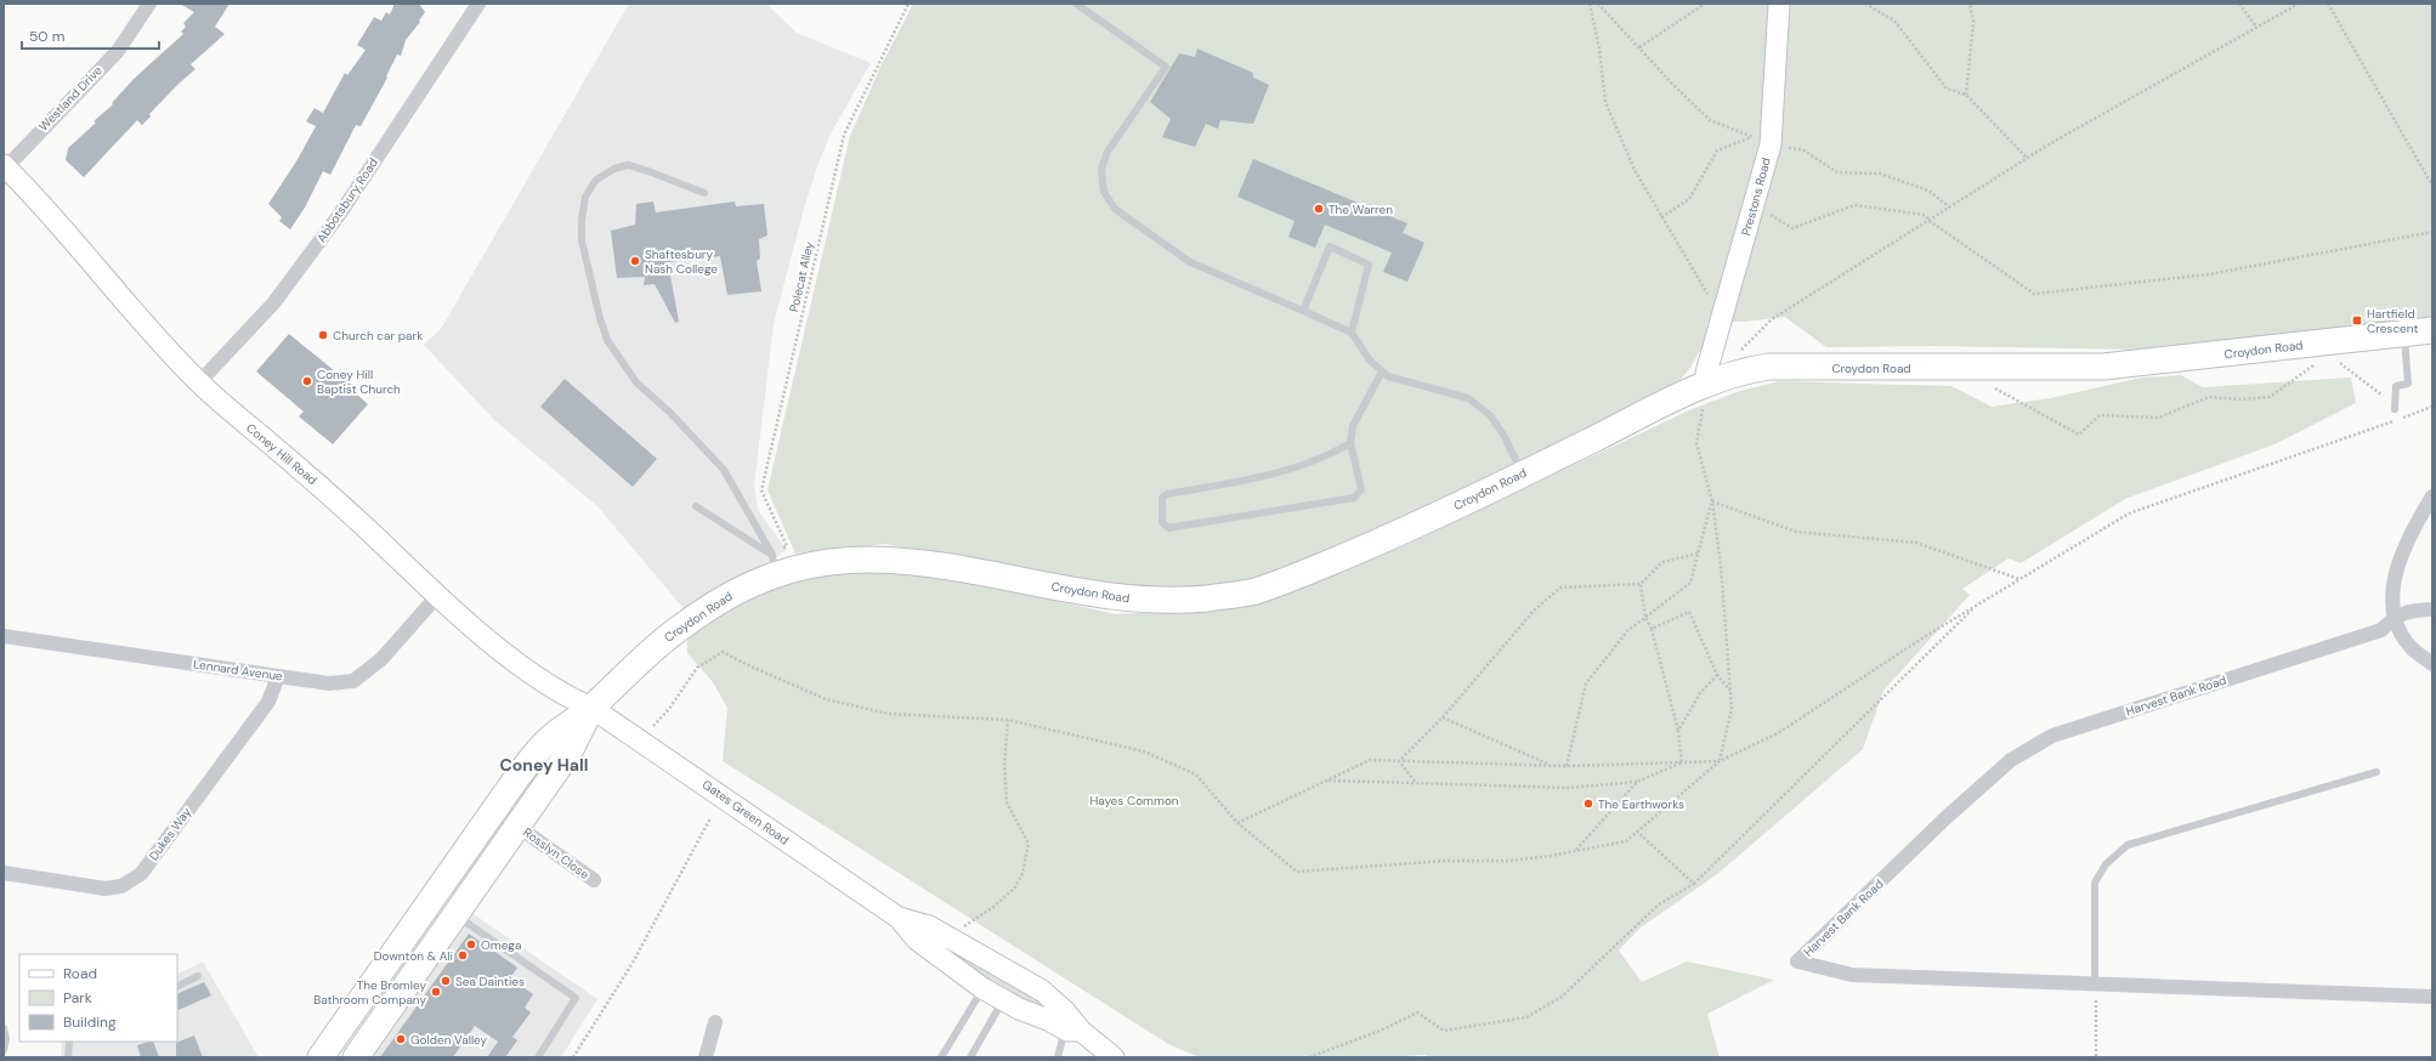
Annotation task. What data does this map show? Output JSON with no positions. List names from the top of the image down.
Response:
{
  "streets": {
    "highway": ["Croydon Road"],
    "street": [
      "Westland Drive",
      "Prestons Road",
      "Abbotsbury Road",
      "Coney Hill Road",
      "Lennard Avenue",
      "Harvest Bank Road",
      "Gates Green Road",
      "Dukes Way",
      "Rosslyn Close"
    ],
    "path": ["Polecat Alley"]
  },
  "crossings": [
    ["Westland Drive", "Coney Hill Road"],
    ["Prestons Road", "Croydon Road"],
    ["Abbotsbury Road", "Coney Hill Road"],
    ["Polecat Alley", "Croydon Road"],
    ["Croydon Road", "Coney Hill Road"],
    ["Croydon Road", "Gates Green Road"],
    ["Croydon Road", "Rosslyn Close"],
    ["Coney Hill Road", "Lennard Avenue"],
    ["Coney Hill Road", "Gates Green Road"],
    ["Lennard Avenue", "Dukes Way"]
  ],
  "districts": ["Coney Hall"],
  "parks": ["Hayes Common"],
  "places": {
    "other": [
      "The Warren",
      "Shaftesbury Nash College",
      "Church car park",
      "Coney Hill Baptist Church",
      "The Earthworks",
      "Omega",
      "Downton & Ali",
      "Sea Dainties",
      "The Bromley Bathroom Company",
      "Golden Valley"
    ],
    "transit": ["Hartfield Crescent"]
  },
  "legend": ["Road", "Park", "Building"],
  "scale_bar": "50 m"
}
